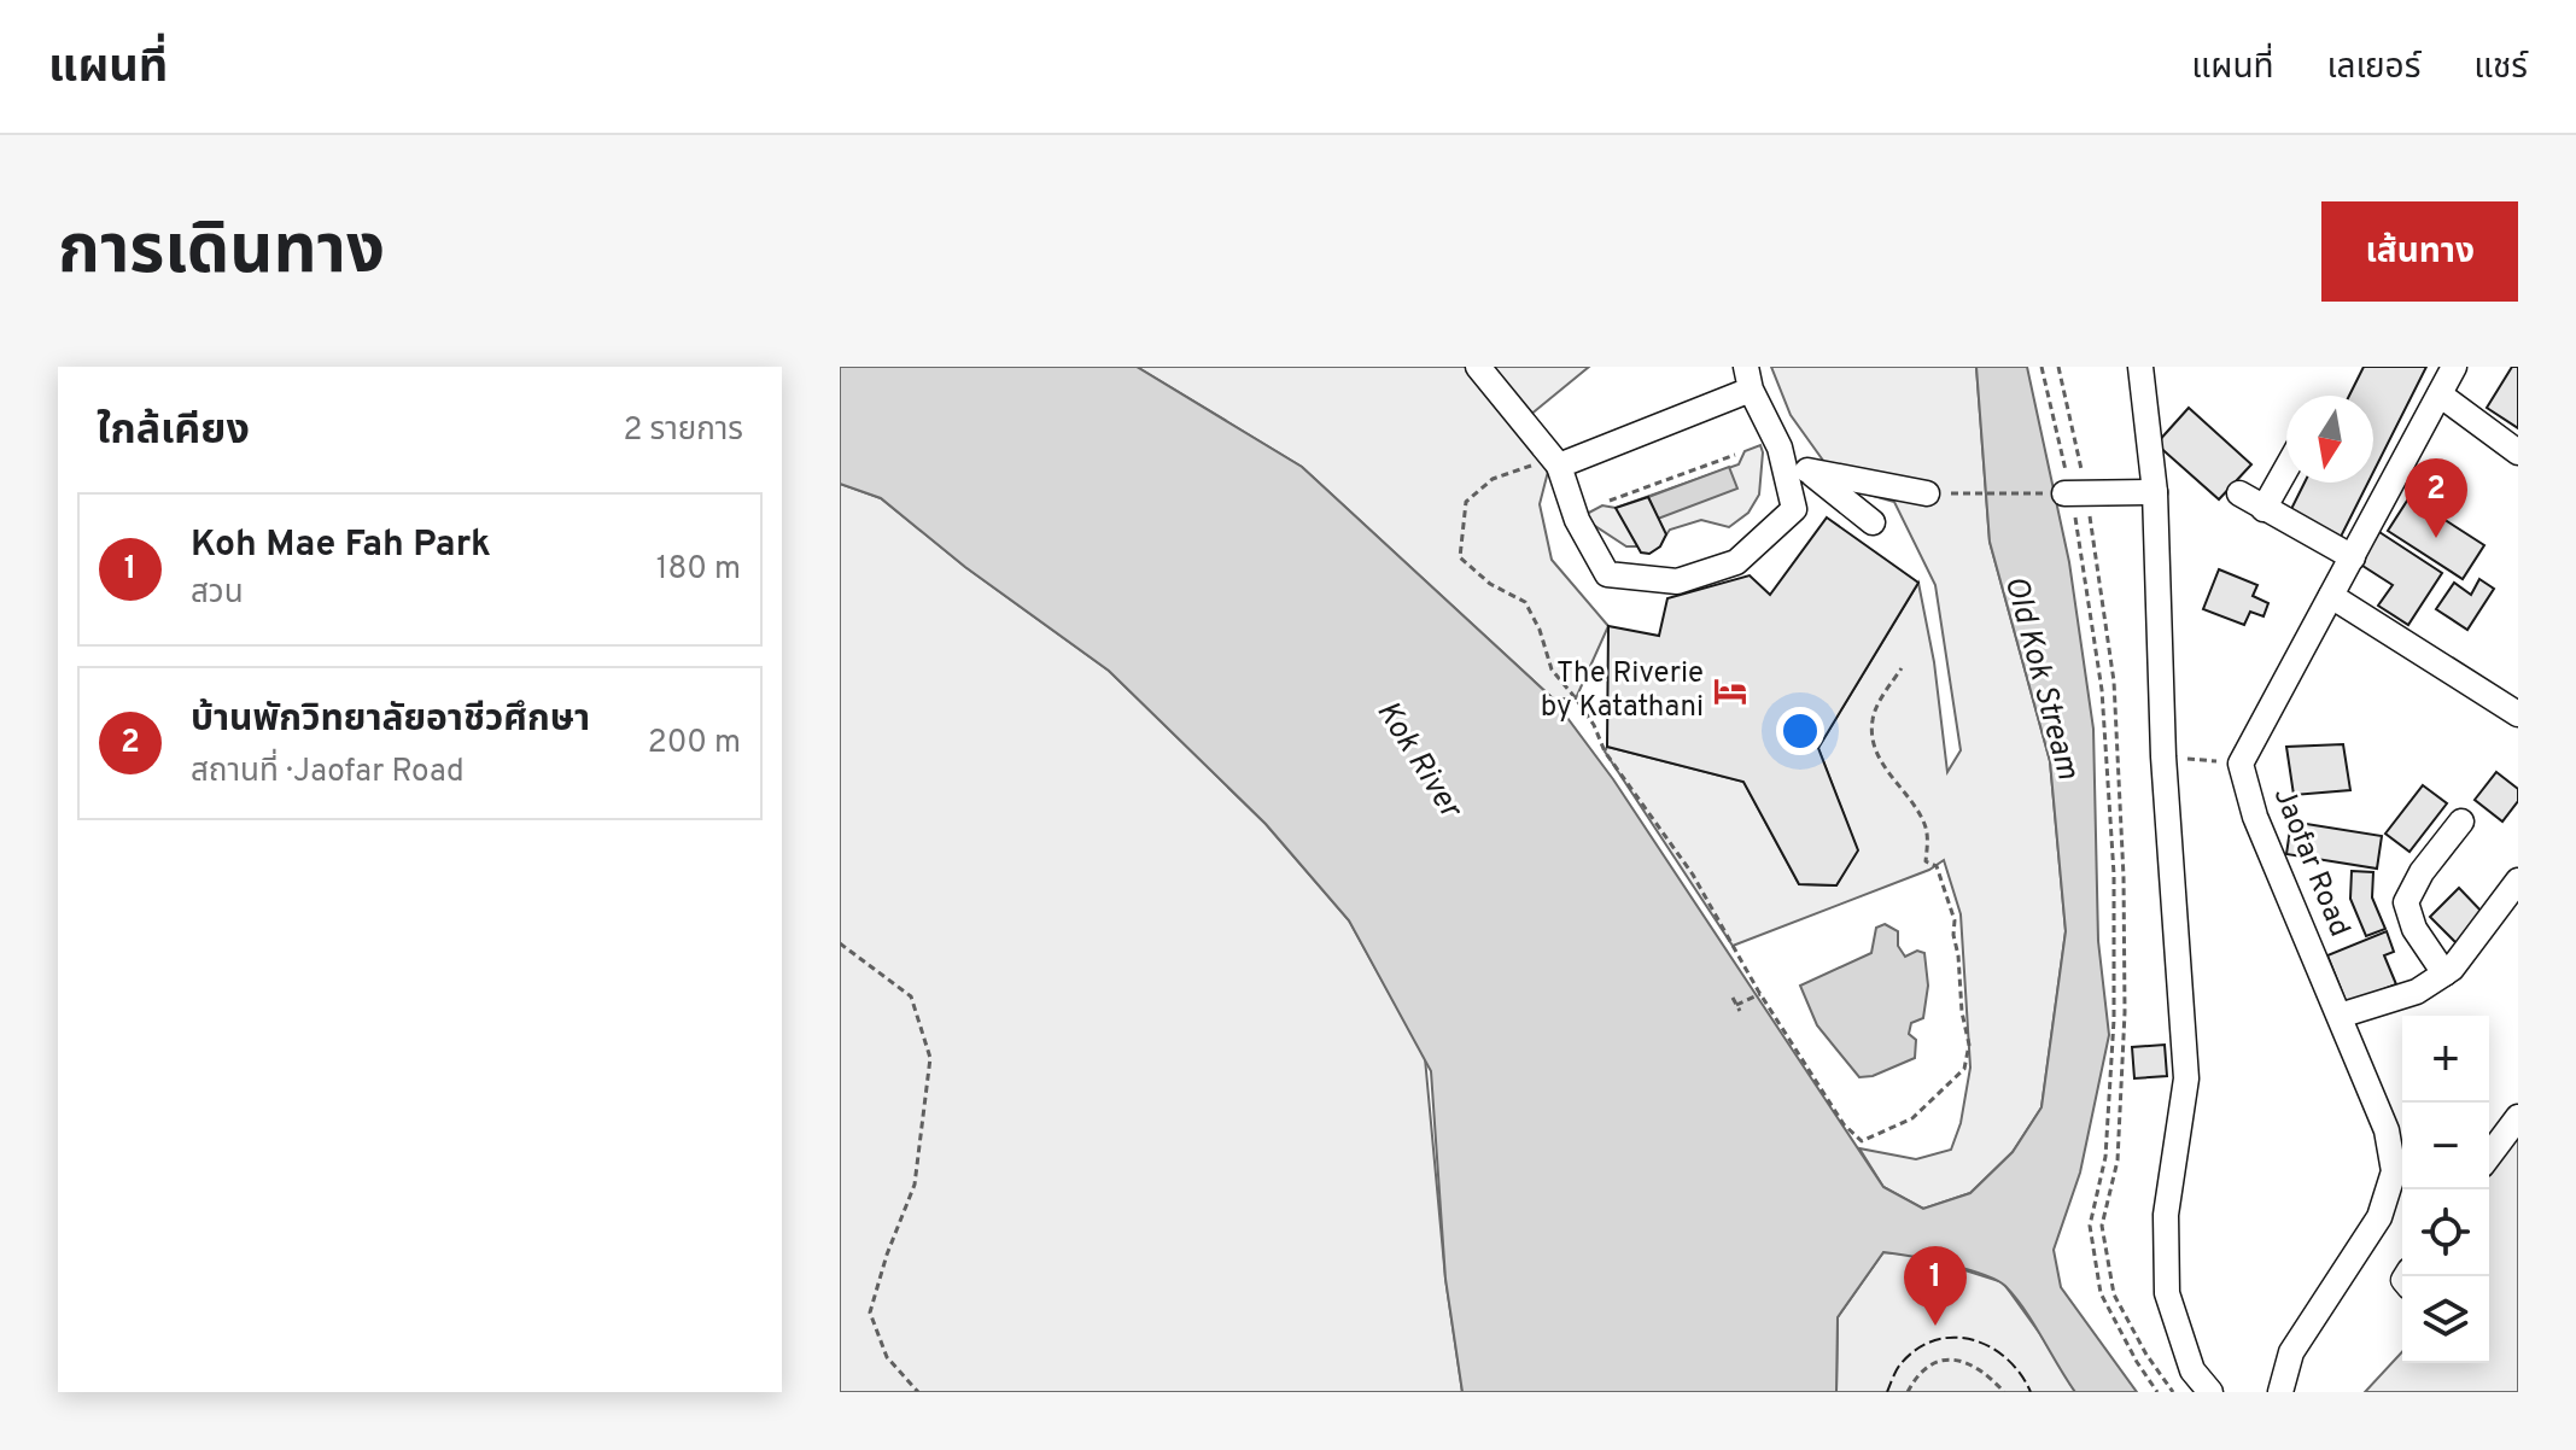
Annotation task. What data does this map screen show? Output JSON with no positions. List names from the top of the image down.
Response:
{
  "streets": {
    "street": ["Jaofar Road"]
  },
  "water": ["Old Kok Stream", "Kok River"],
  "places": {
    "hotel": ["The Riverie by Katathani"]
  },
  "north": "bottom",
  "page": {
    "header": "แผนที่",
    "nav": ["แผนที่", "เลเยอร์", "แชร์"],
    "title": "การเดินทาง",
    "buttons": "เส้นทาง",
    "heading": ["ใกล้เคียง", "2 รายการ"],
    "pins": ["2", "1"],
    "list": [
      {
        "mark": "1",
        "name": "Koh Mae Fah Park",
        "note": "สวน",
        "value": "180 m"
      },
      {
        "mark": "2",
        "name": "บ้านพักวิทยาลัยอาชีวศึกษา",
        "note": "สถานที่ · Jaofar Road",
        "value": "200 m"
      }
    ],
    "map_buttons": ["+", "−"]
  }
}
